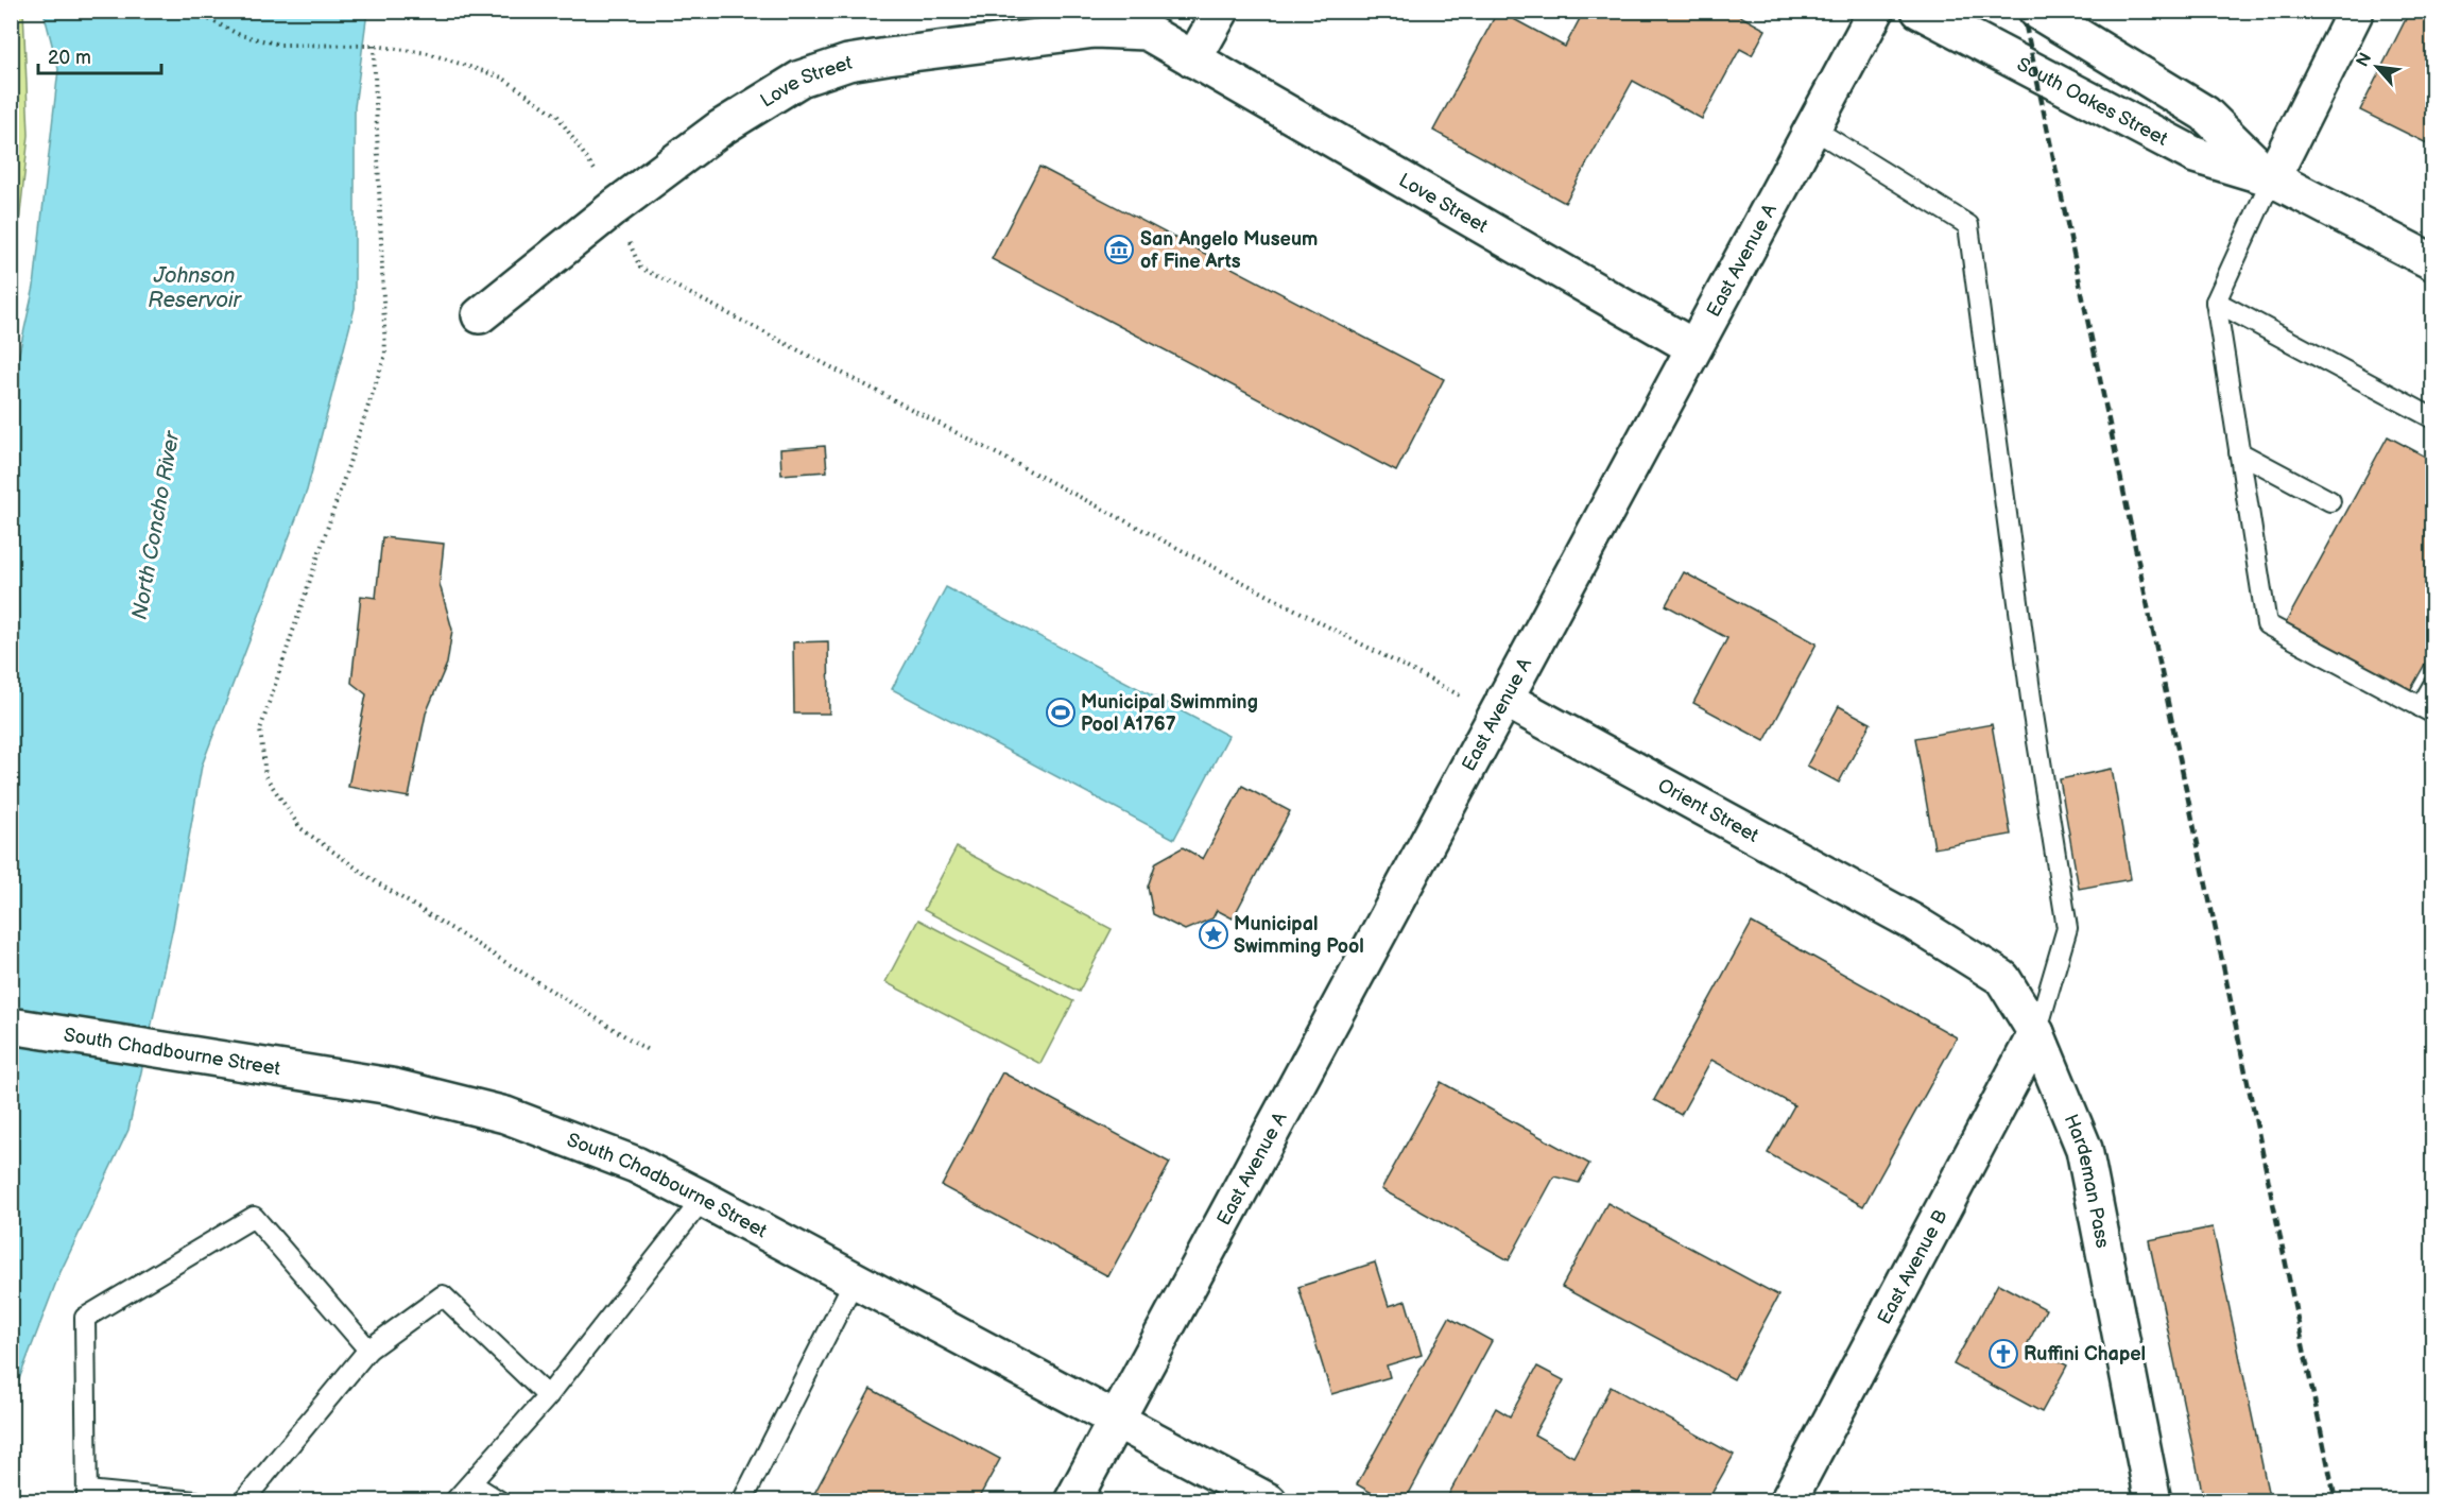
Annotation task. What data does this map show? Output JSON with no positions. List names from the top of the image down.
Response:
{
  "streets": {
    "street": [
      "Love Street",
      "South Oakes Street",
      "East Avenue A",
      "Orient Street",
      "South Chadbourne Street",
      "Hardeman Pass",
      "East Avenue B"
    ]
  },
  "crossings": [
    ["Love Street", "East Avenue A"],
    ["East Avenue A", "Orient Street"],
    ["East Avenue A", "South Chadbourne Street"],
    ["Orient Street", "Hardeman Pass"],
    ["Hardeman Pass", "East Avenue B"]
  ],
  "water": ["Johnson Reservoir", "North Concho River"],
  "places": {
    "museum": ["San Angelo Museum of Fine Arts"],
    "sports": ["Municipal Swimming Pool A1767"],
    "place": ["Municipal Swimming Pool"],
    "church": ["Ruffini Chapel"]
  },
  "scale_bar": "20 m",
  "north": "top left"
}
